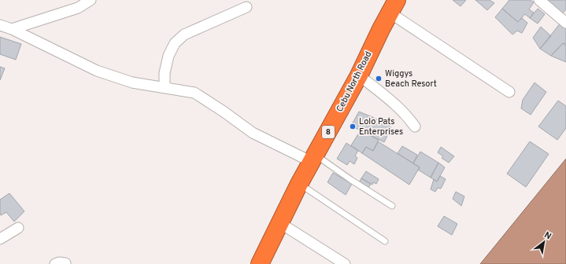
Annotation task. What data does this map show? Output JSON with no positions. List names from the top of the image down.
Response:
{
  "streets": {
    "highway": ["Cebu North Road", "8"]
  },
  "places": ["Wiggys Beach Resort", "Lolo Pats Enterprises"],
  "north": "top right"
}
